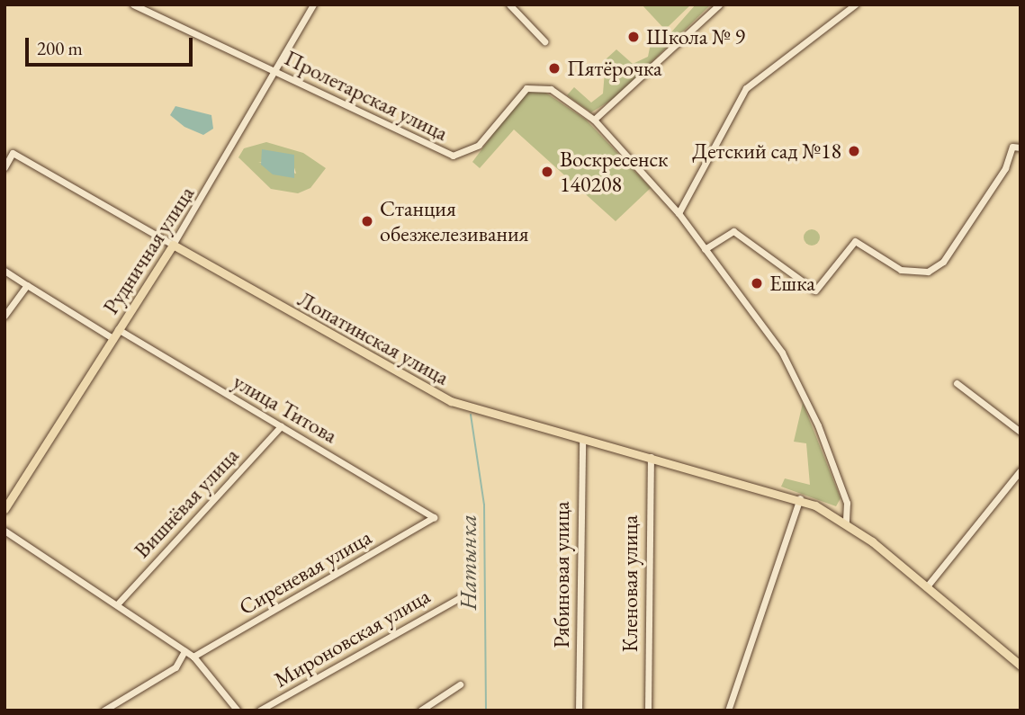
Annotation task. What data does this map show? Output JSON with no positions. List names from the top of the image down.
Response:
{
  "streets": {
    "main road": ["Рудничная улица", "Лопатинская улица"],
    "street": [
      "Пролетарская улица",
      "улица Титова",
      "Вишнёвая улица",
      "Сиреневая улица",
      "Рябиновая улица",
      "Кленовая улица",
      "Мироновская улица"
    ]
  },
  "crossings": [
    ["Пролетарская улица", "Рудничная улица"],
    ["Пролетарская улица", "Лопатинская улица"],
    ["Рудничная улица", "Лопатинская улица"],
    ["Рудничная улица", "улица Титова"],
    ["Лопатинская улица", "Рябиновая улица"],
    ["Лопатинская улица", "Кленовая улица"],
    ["улица Титова", "Вишнёвая улица"],
    ["улица Титова", "Сиреневая улица"]
  ],
  "water": ["Натынка"],
  "places": [
    "Школа № 9",
    "Пятёрочка",
    "Детский сад №18",
    "Воскресенск 140208",
    "Станция обезжелезивания",
    "Ешка"
  ],
  "scale_bar": "200 m"
}
